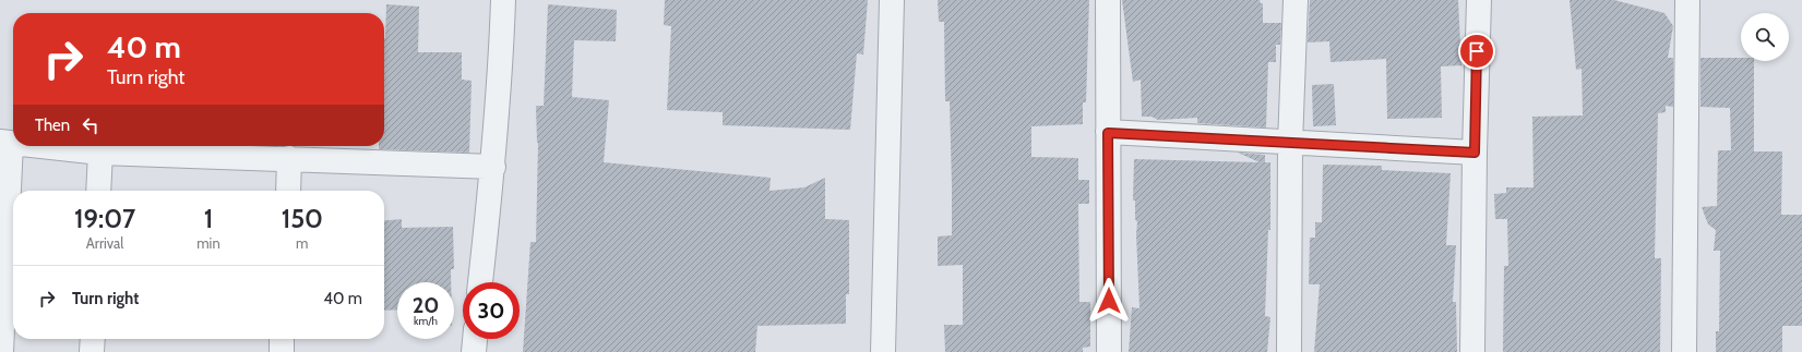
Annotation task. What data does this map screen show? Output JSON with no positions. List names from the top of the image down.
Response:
{
  "page": {
    "turn": ["40 m", "Turn right"],
    "then": "Then",
    "eta": [
      "19:07",
      "Arrival",
      "1",
      "min",
      "150",
      "m"
    ],
    "list": [
      {
        "name": "Turn right",
        "value": "40 m"
      }
    ],
    "speed": "20 km/h",
    "limit": "30"
  }
}
